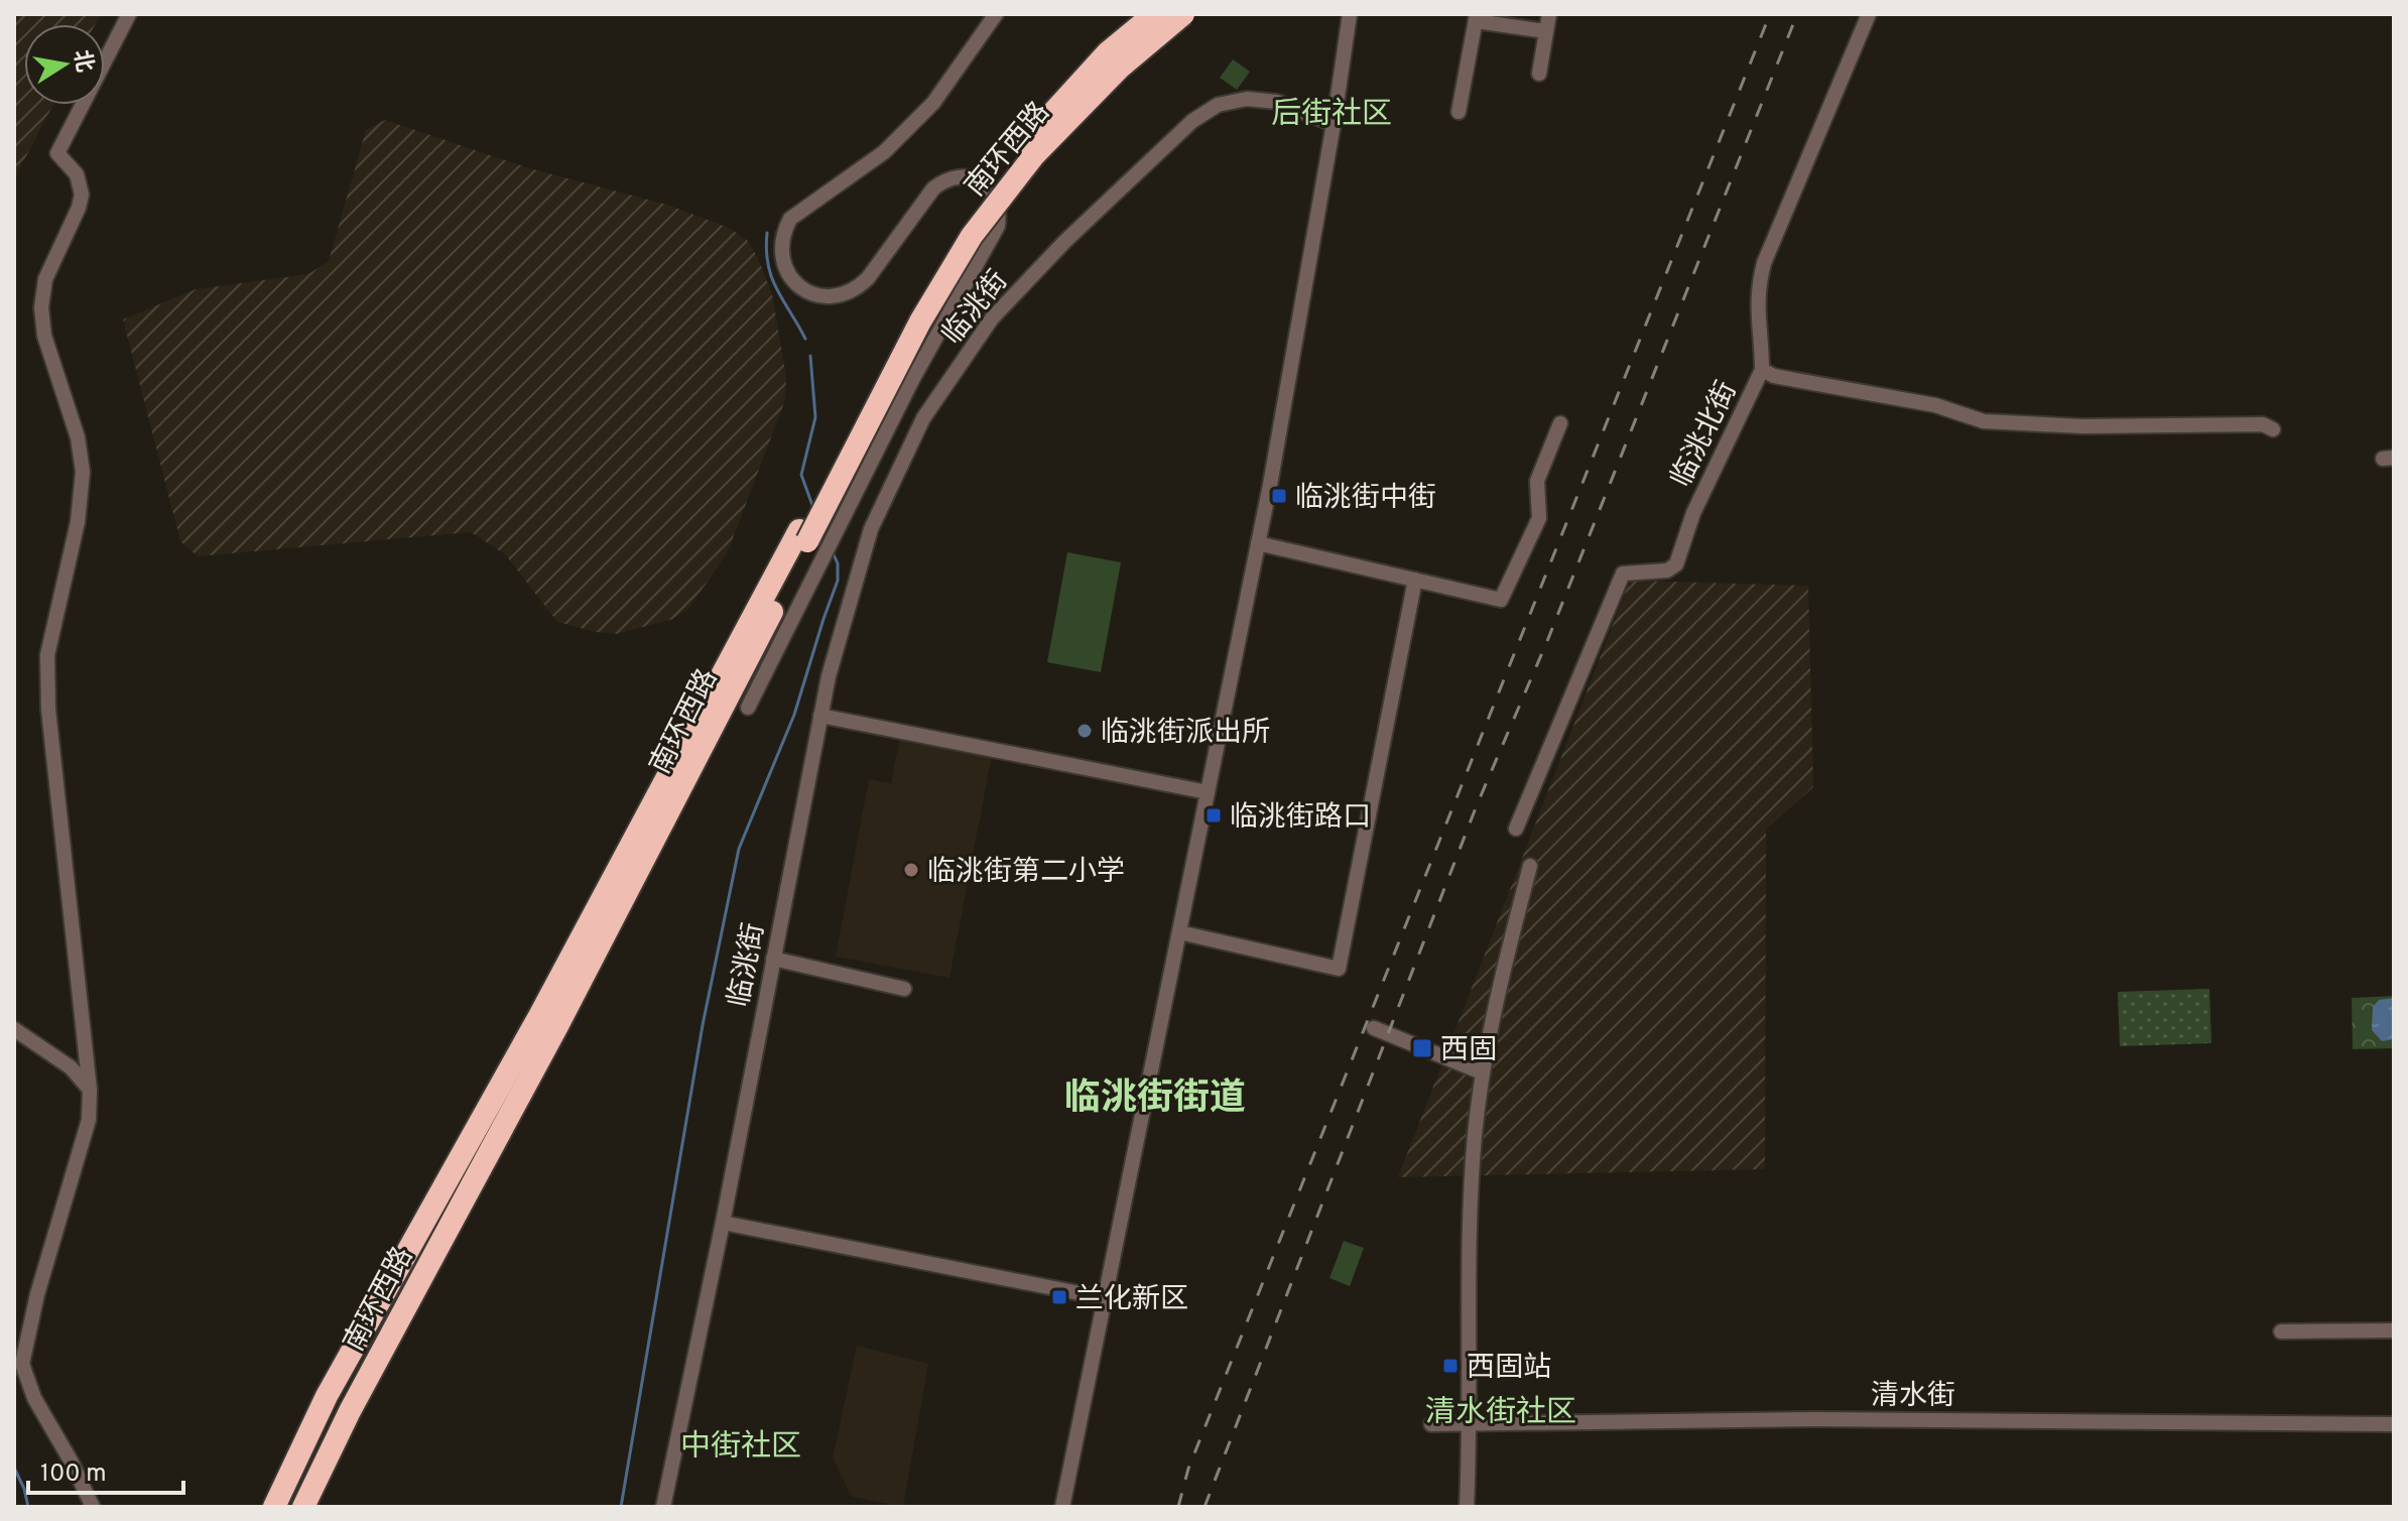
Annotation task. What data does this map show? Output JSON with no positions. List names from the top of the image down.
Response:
{
  "streets": {
    "highway": ["南环西路"],
    "street": ["临洮街", "临洮北街", "清水街"]
  },
  "districts": [
    "后街社区",
    "临洮街街道",
    "清水街社区",
    "中街社区"
  ],
  "places": {
    "transit": [
      "临洮街中街",
      "临洮街路口",
      "西固",
      "兰化新区",
      "西固站"
    ],
    "other": ["临洮街派出所", "临洮街第二小学"]
  },
  "scale_bar": "100 m",
  "north": "right"
}
